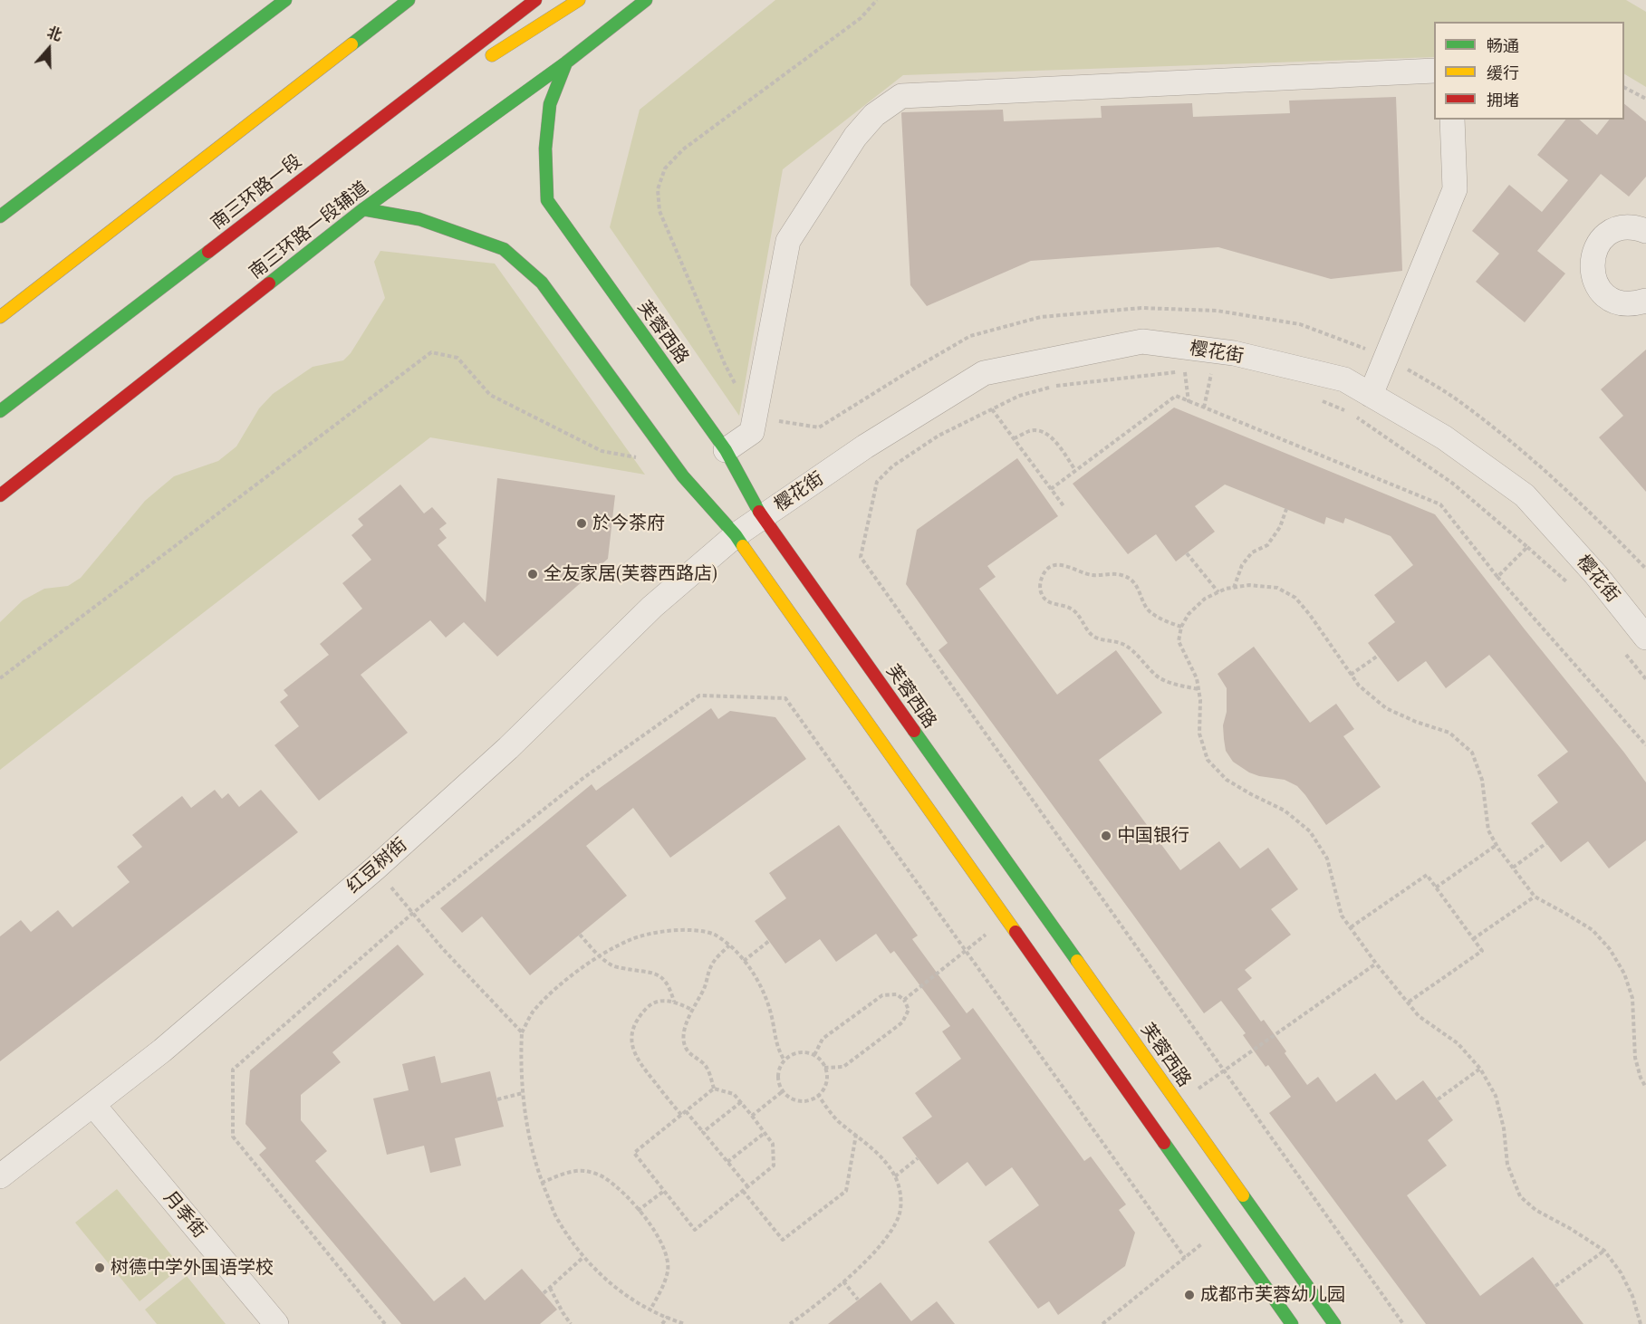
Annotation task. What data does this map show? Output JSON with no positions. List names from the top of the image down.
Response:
{
  "streets": {
    "main road": ["南三环路一段", "南三环路一段辅道", "芙蓉西路"],
    "street": ["樱花街", "红豆树街", "月季街"]
  },
  "crossings": [
    ["南三环路一段辅道", "芙蓉西路"],
    ["芙蓉西路", "樱花街"],
    ["樱花街", "红豆树街"],
    ["红豆树街", "月季街"]
  ],
  "places": [
    "於今茶府",
    "全友家居(芙蓉西路店)",
    "中国银行",
    "树德中学外国语学校",
    "成都市芙蓉幼儿园"
  ],
  "legend": ["畅通", "缓行", "拥堵"],
  "north": "top"
}
